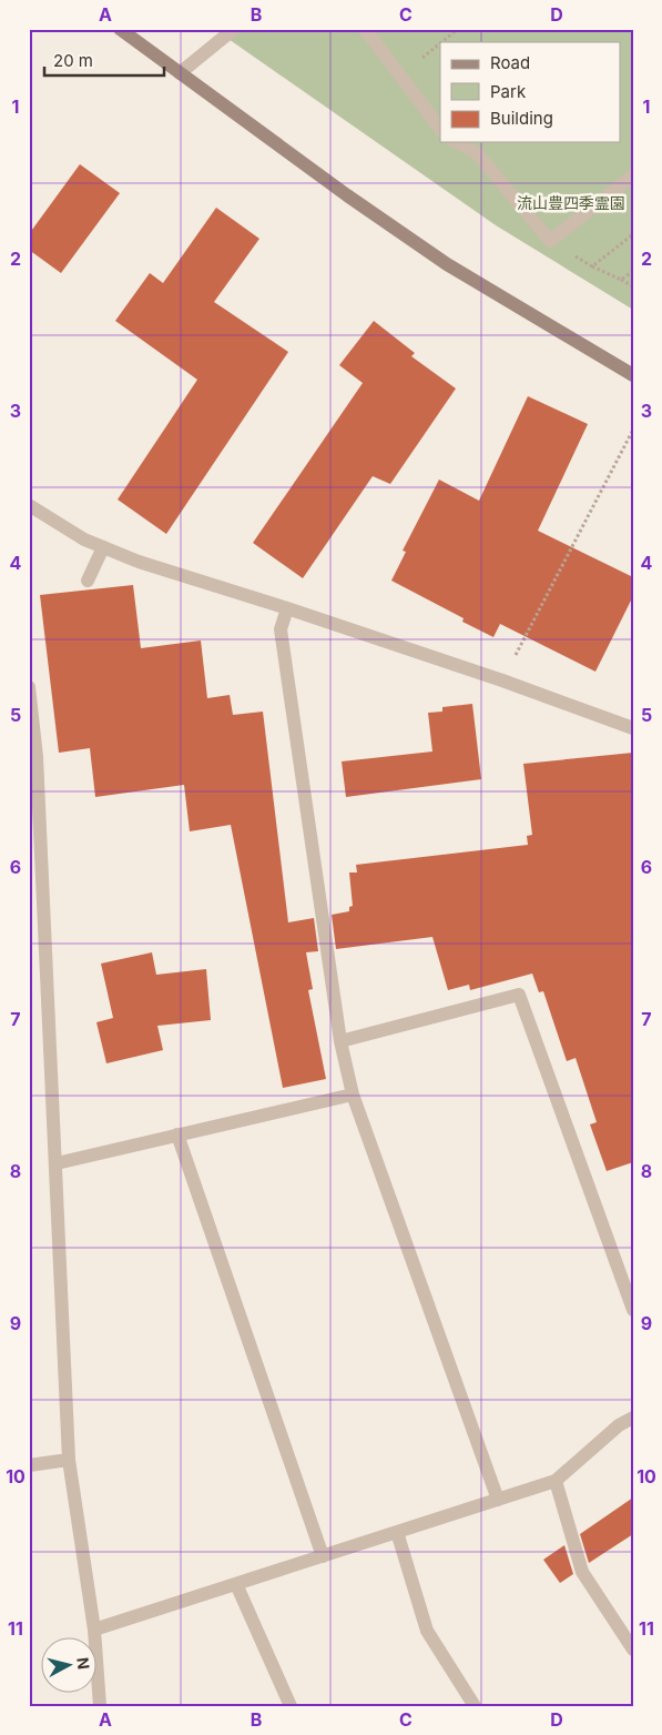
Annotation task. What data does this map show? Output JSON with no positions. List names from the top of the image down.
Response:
{
  "parks": ["流山豊四季霊園"],
  "legend": ["Road", "Park", "Building"],
  "scale_bar": "20 m",
  "north": "right",
  "grid": {
    "columns": [
      "A",
      "B",
      "C",
      "D"
    ],
    "rows": [
      "1",
      "2",
      "3",
      "4",
      "5",
      "6",
      "7",
      "8",
      "9",
      "10",
      "11"
    ]
  }
}
